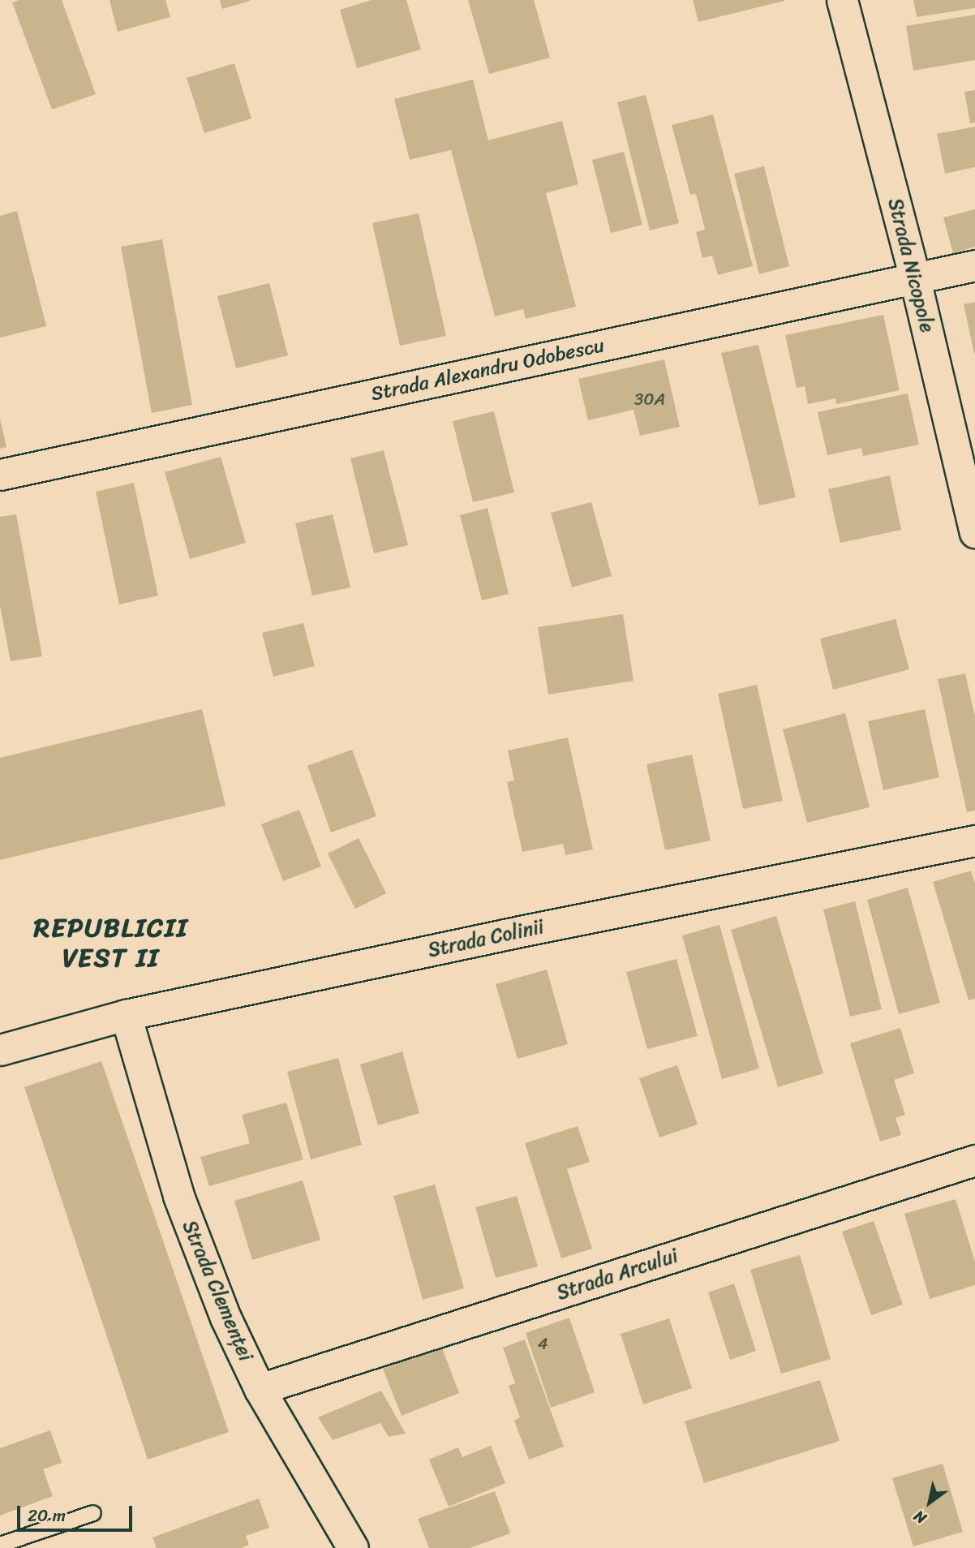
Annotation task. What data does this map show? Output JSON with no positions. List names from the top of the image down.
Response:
{
  "streets": {
    "street": [
      "Strada Nicopole",
      "Strada Alexandru Odobescu",
      "Strada Colinii",
      "Strada Arcului",
      "Strada Clemenței"
    ]
  },
  "crossings": [
    ["Strada Nicopole", "Strada Alexandru Odobescu"],
    ["Strada Colinii", "Strada Clemenței"],
    ["Strada Arcului", "Strada Clemenței"]
  ],
  "districts": ["REPUBLICII VEST II"],
  "house_numbers": ["30A", "4"],
  "scale_bar": "20 m",
  "north": "bottom left"
}
